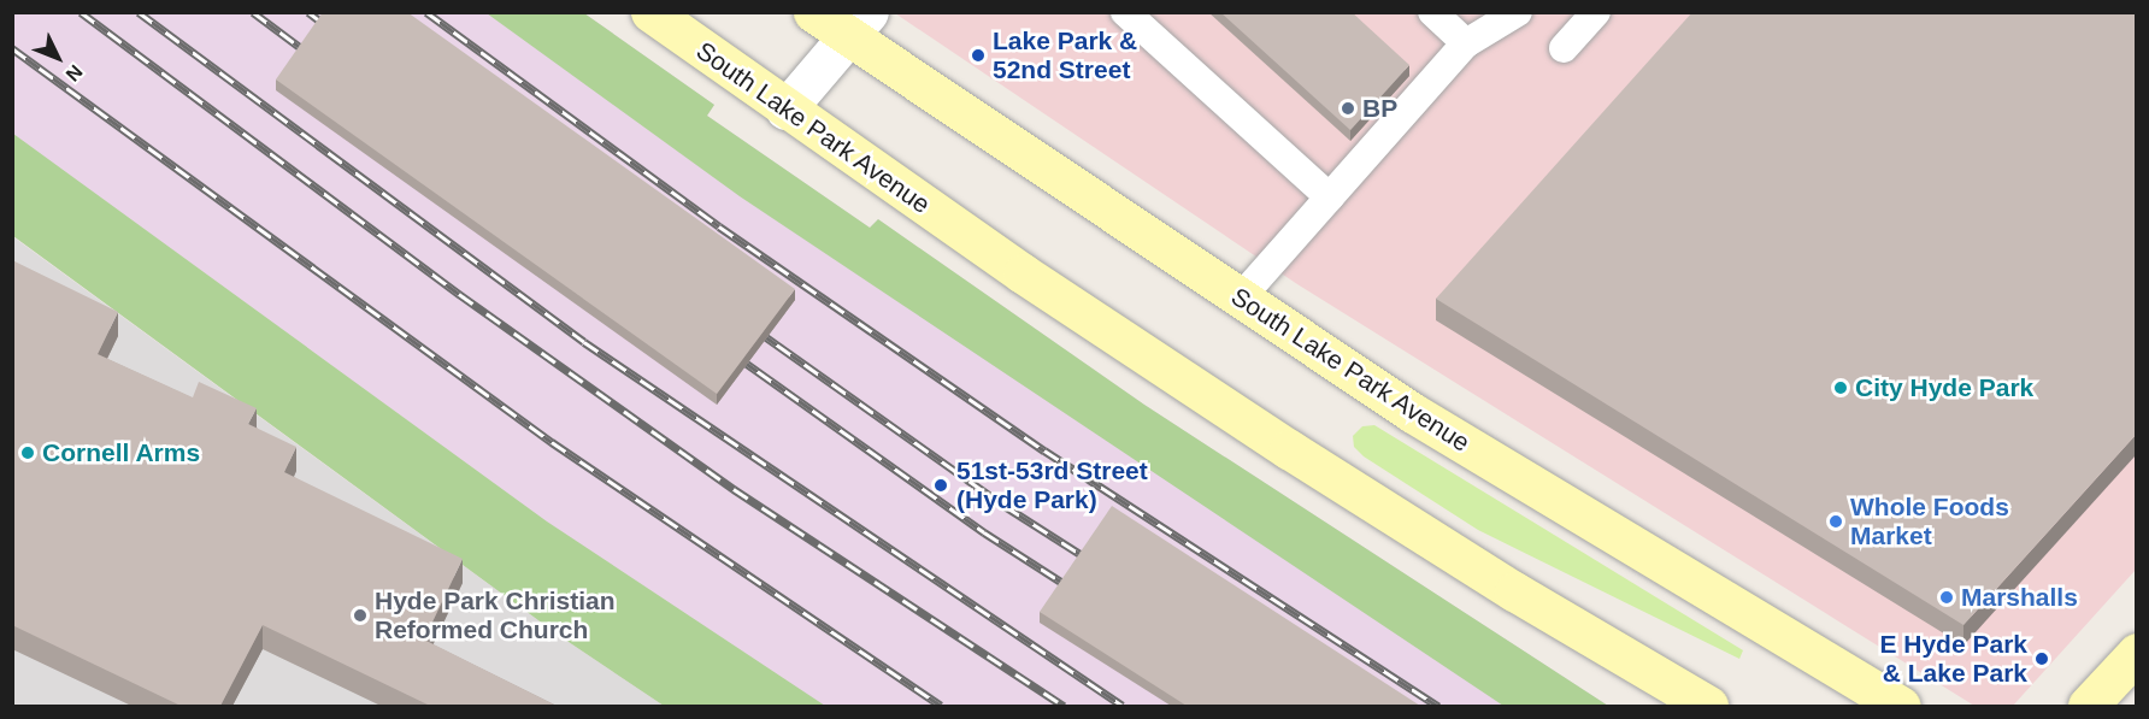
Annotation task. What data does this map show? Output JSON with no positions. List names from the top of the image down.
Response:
{
  "streets": {
    "main road": ["South Lake Park Avenue"]
  },
  "places": [
    "Lake Park & 52nd Street",
    "BP",
    "City Hyde Park",
    "Cornell Arms",
    "51st-53rd Street (Hyde Park)",
    "Whole Foods Market",
    "Marshalls",
    "Hyde Park Christian Reformed Church",
    "E Hyde Park & Lake Park"
  ],
  "north": "bottom right"
}
